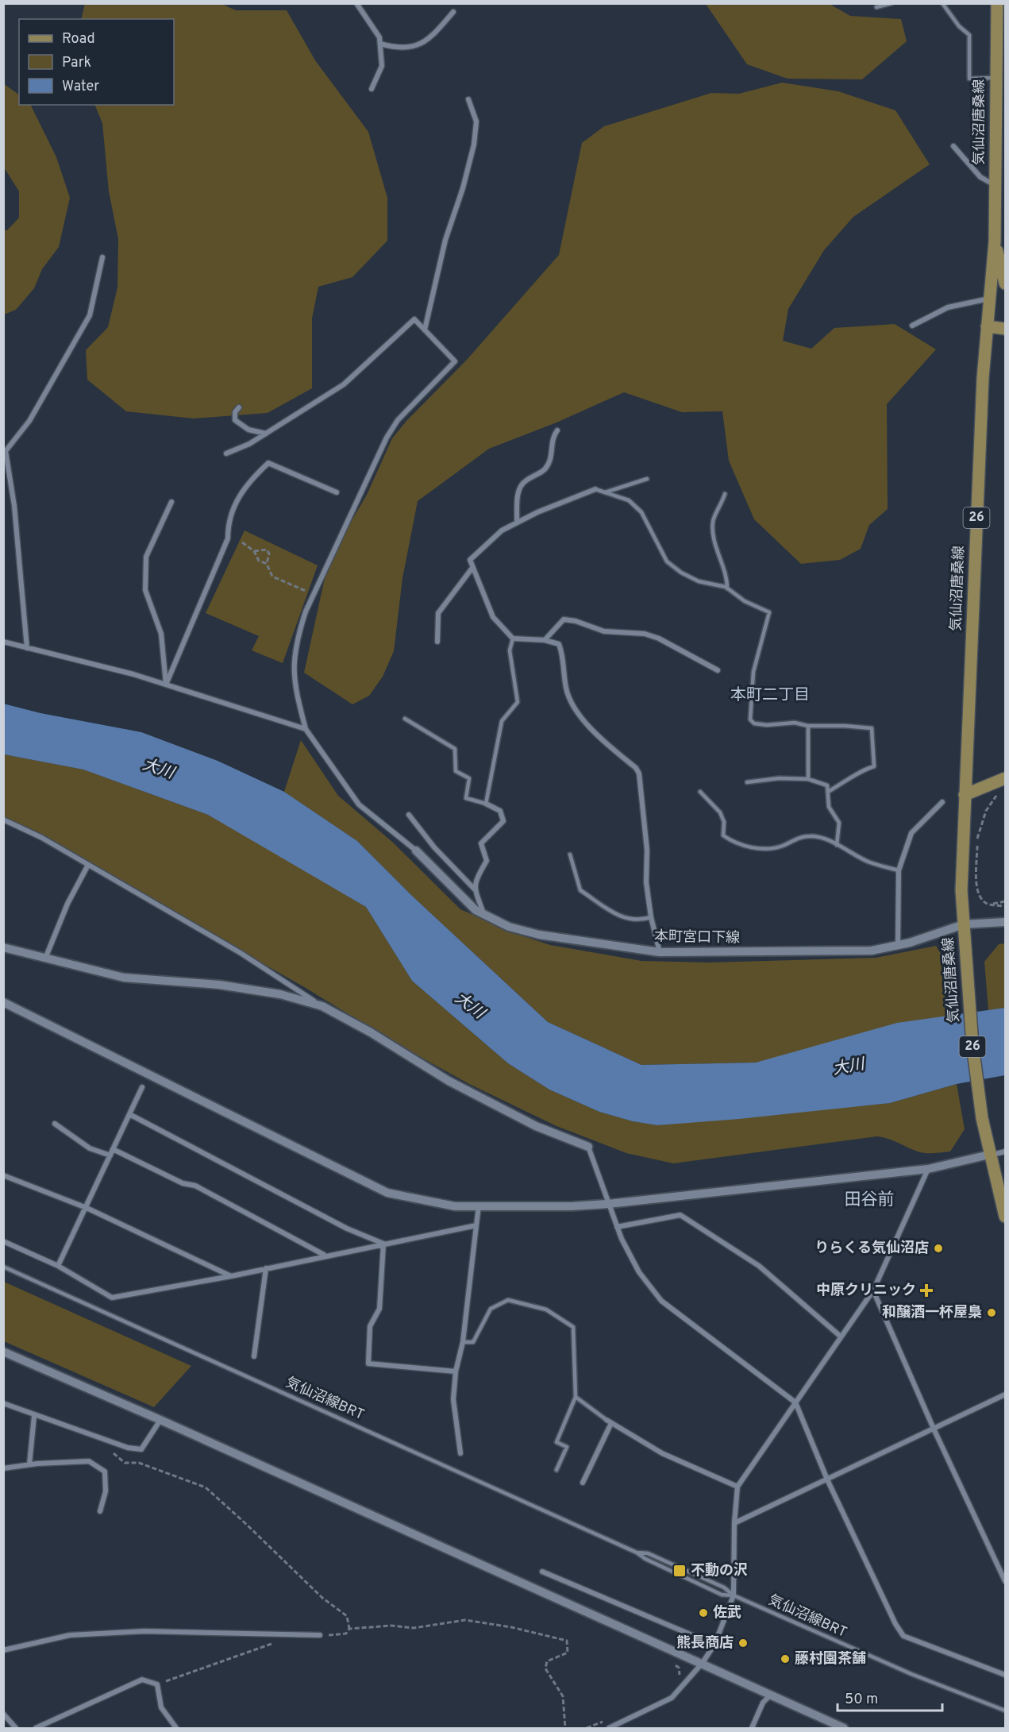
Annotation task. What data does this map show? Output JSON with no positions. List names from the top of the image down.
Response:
{
  "streets": {
    "main road": ["気仙沼唐桑線", "26"],
    "street": ["本町宮口下線"],
    "lane": ["気仙沼線BRT"]
  },
  "crossings": [
    ["気仙沼唐桑線", "本町宮口下線"]
  ],
  "districts": ["本町二丁目", "田谷前"],
  "water": ["大川"],
  "places": {
    "other": [
      "りらくる気仙沼店",
      "和醸酒一杯屋梟",
      "佐武",
      "熊長商店",
      "藤村園茶舗"
    ],
    "health": ["中原クリニック"],
    "transit": ["不動の沢"]
  },
  "legend": ["Road", "Park", "Water"],
  "scale_bar": "50 m"
}
